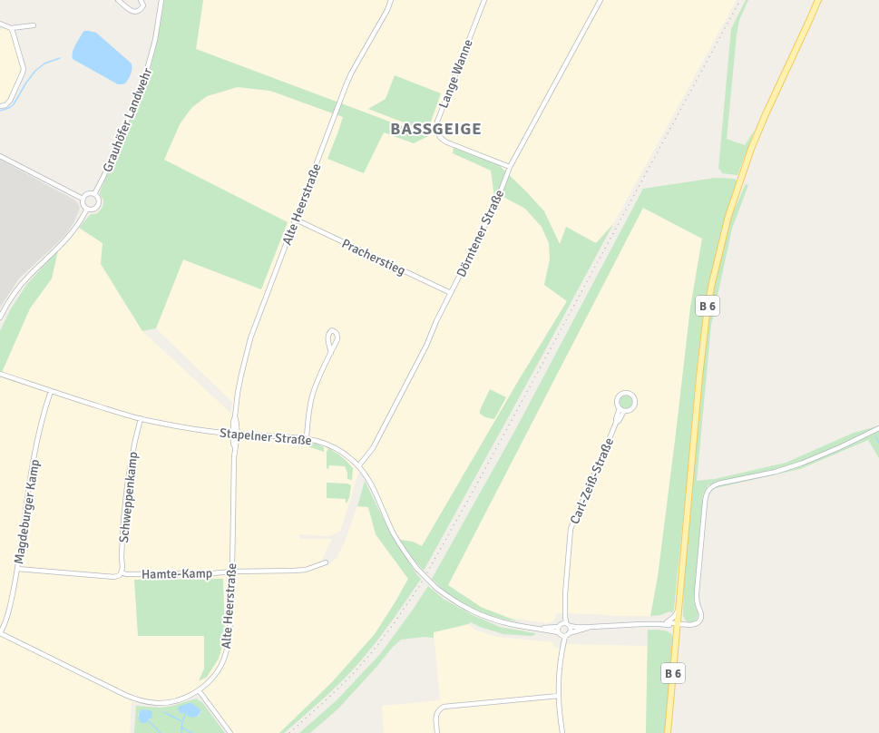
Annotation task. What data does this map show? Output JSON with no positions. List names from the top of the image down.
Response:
{
  "streets": {
    "main road": ["B 6"],
    "street": [
      "Lange Wanne",
      "Grauhöfer Landwehr",
      "Alte Heerstraße",
      "Dörntener Straße",
      "Pracherstieg",
      "Stapelner Straße",
      "Carl-Zeiß-Straße",
      "Schweppenkamp",
      "Magdeburger Kamp",
      "Hamte-Kamp"
    ]
  },
  "crossings": [
    ["Lange Wanne", "Dörntener Straße"],
    ["Alte Heerstraße", "Pracherstieg"],
    ["Alte Heerstraße", "Stapelner Straße"],
    ["Alte Heerstraße", "Magdeburger Kamp"],
    ["Alte Heerstraße", "Hamte-Kamp"],
    ["Dörntener Straße", "Pracherstieg"],
    ["Dörntener Straße", "Stapelner Straße"],
    ["B 6", "Stapelner Straße"],
    ["Stapelner Straße", "Carl-Zeiß-Straße"],
    ["Stapelner Straße", "Schweppenkamp"],
    ["Stapelner Straße", "Magdeburger Kamp"],
    ["Schweppenkamp", "Hamte-Kamp"],
    ["Magdeburger Kamp", "Hamte-Kamp"]
  ],
  "districts": ["BASSGEIGE"]
}
